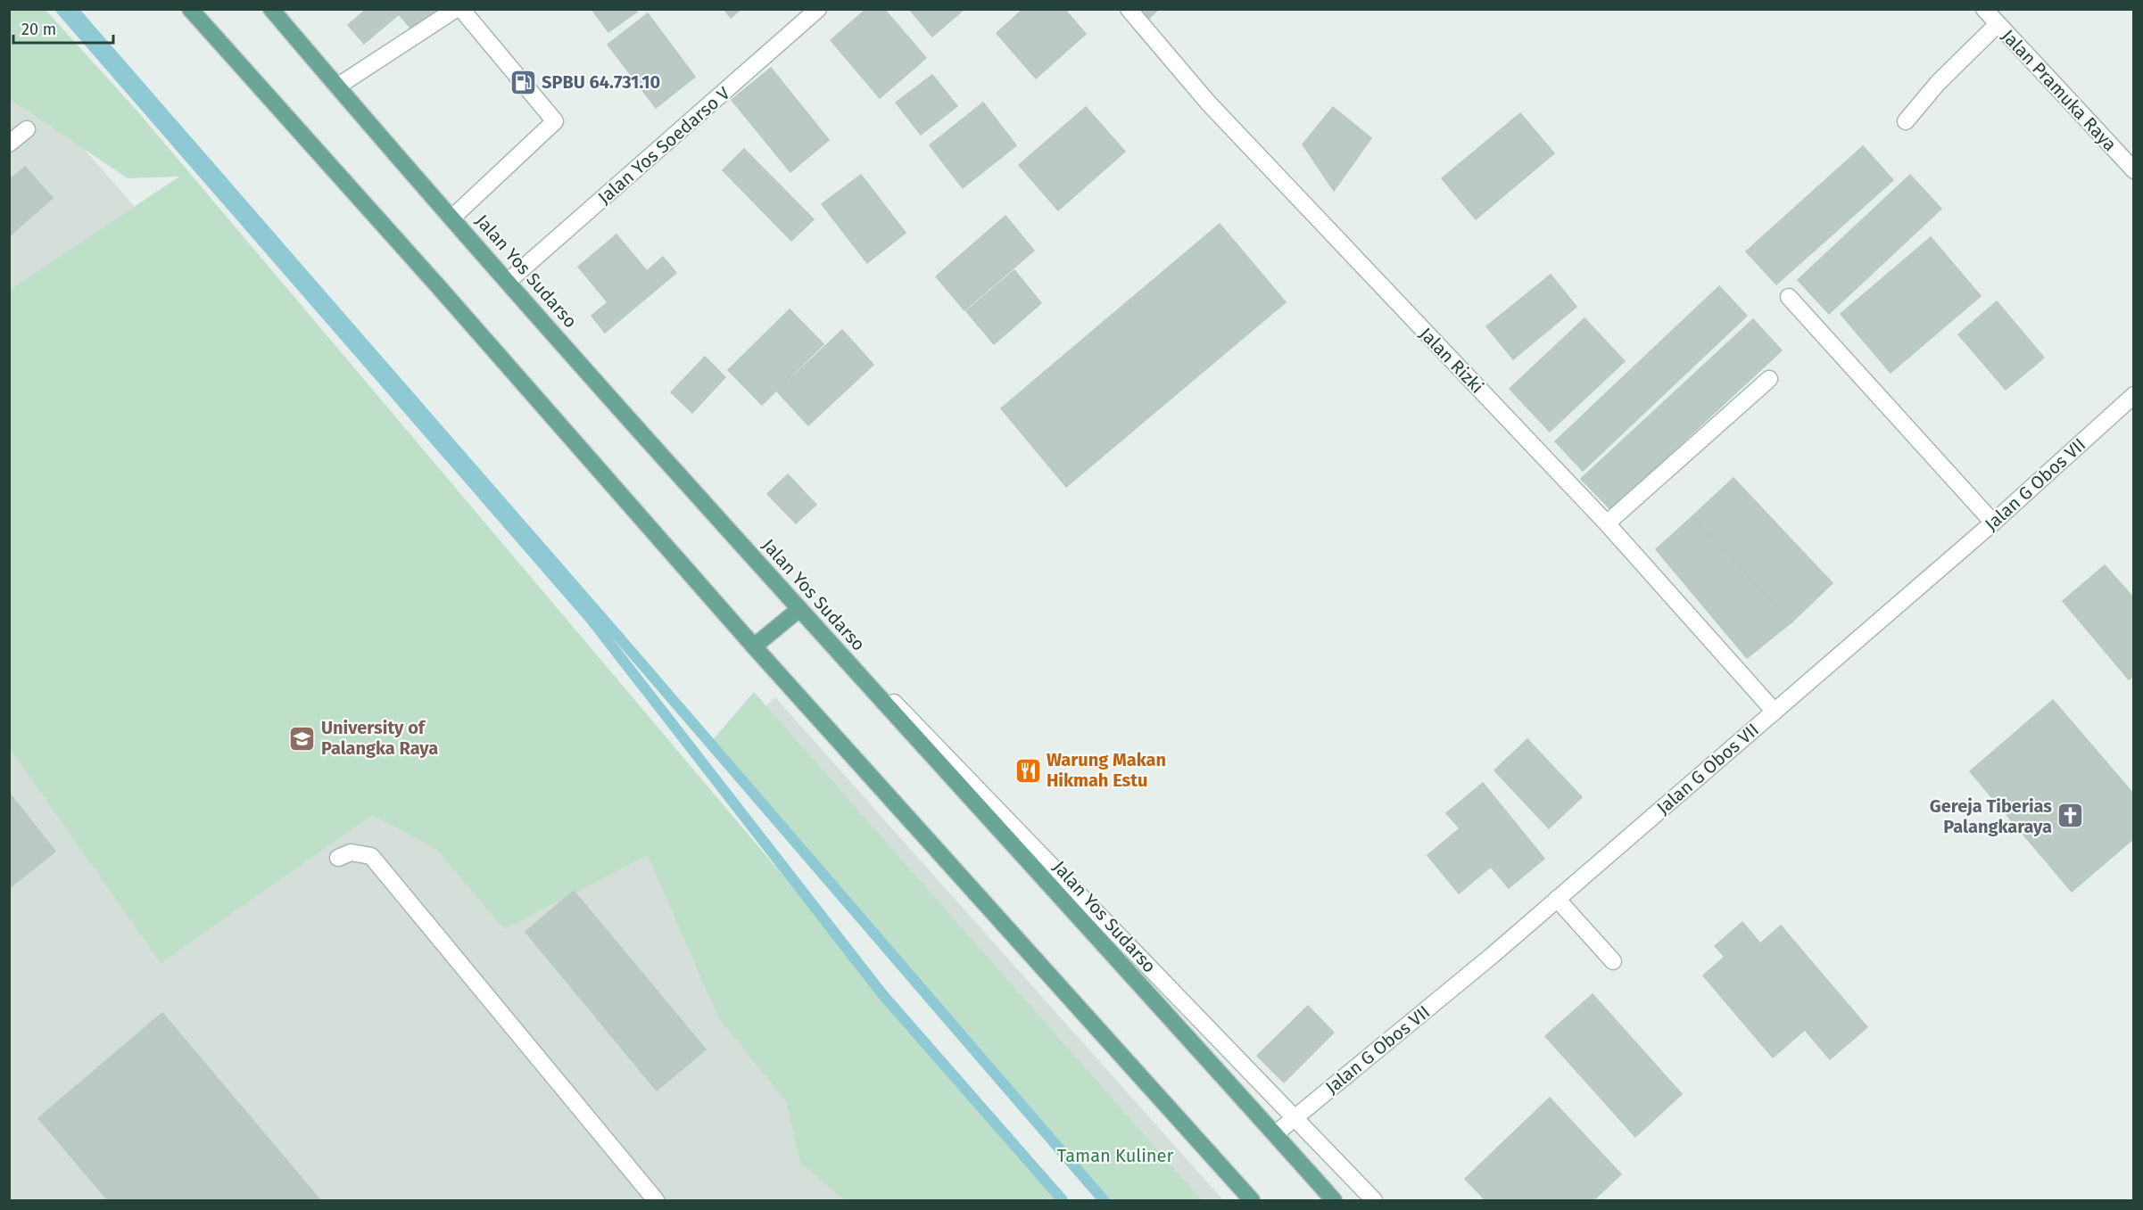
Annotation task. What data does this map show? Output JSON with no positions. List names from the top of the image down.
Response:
{
  "streets": {
    "main road": ["Jalan Yos Sudarso"],
    "street": [
      "Jalan Pramuka Raya",
      "Jalan Yos Soedarso V",
      "Jalan Rizki",
      "Jalan G Obos VII"
    ]
  },
  "crossings": [
    ["Jalan Yos Soedarso V", "Jalan Yos Sudarso"],
    ["Jalan Yos Sudarso", "Jalan G Obos VII"],
    ["Jalan Rizki", "Jalan G Obos VII"]
  ],
  "parks": ["Taman Kuliner"],
  "places": {
    "fuel station": ["SPBU 64.731.10"],
    "school or university": ["University of Palangka Raya"],
    "restaurant": ["Warung Makan Hikmah Estu"],
    "church": ["Gereja Tiberias Palangkaraya"]
  },
  "scale_bar": "20 m"
}
